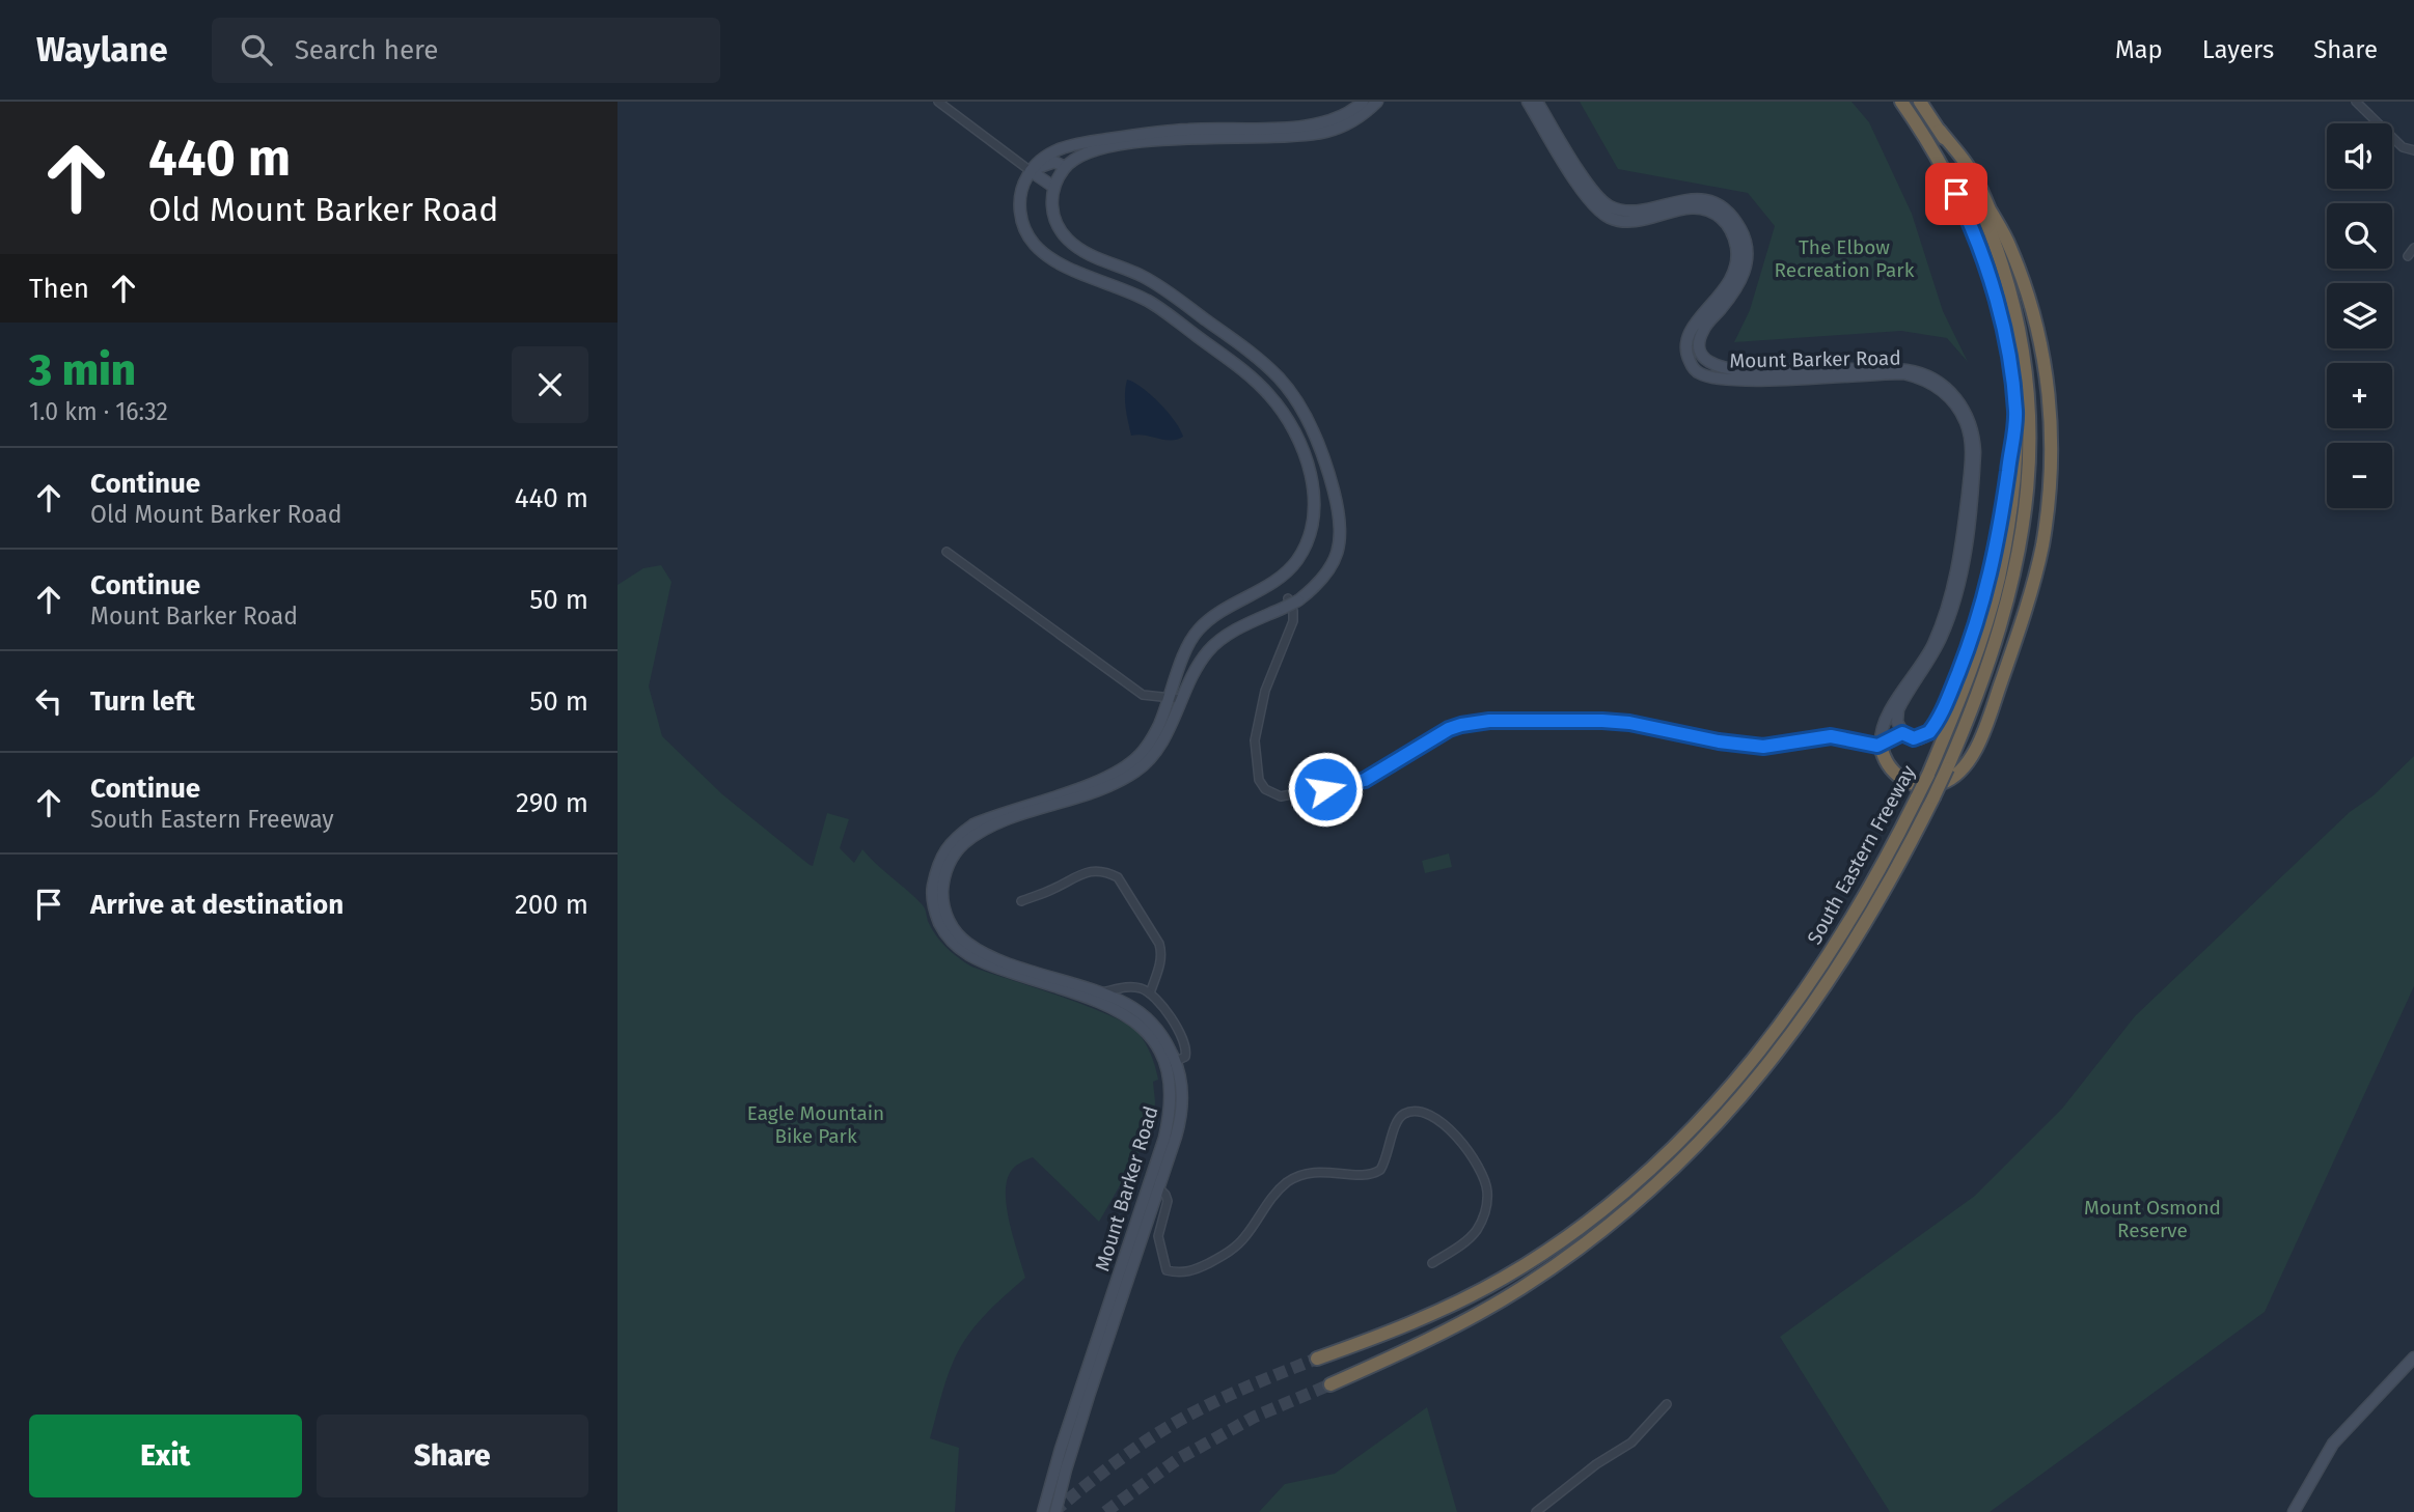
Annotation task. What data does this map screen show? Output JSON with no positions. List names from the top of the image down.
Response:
{
  "streets": {
    "highway": ["South Eastern Freeway"],
    "main road": ["Mount Barker Road"]
  },
  "parks": ["The Elbow Recreation Park", "Eagle Mountain Bike Park", "Mount Osmond Reserve"],
  "page": {
    "header": "Waylane",
    "search": "Search here",
    "nav": ["Map", "Layers", "Share"],
    "turn": ["440 m", "Old Mount Barker Road"],
    "map_buttons": ["+", "−"],
    "then": "Then",
    "heading": ["3 min", "1.0 km · 16:32"],
    "list": [
      {
        "name": "Continue",
        "note": "Old Mount Barker Road",
        "value": "440 m"
      },
      {
        "name": "Continue",
        "note": "Mount Barker Road",
        "value": "50 m"
      },
      {
        "name": "Turn left",
        "value": "50 m"
      },
      {
        "name": "Continue",
        "note": "South Eastern Freeway",
        "value": "290 m"
      },
      {
        "name": "Arrive at destination",
        "value": "200 m"
      }
    ],
    "buttons": ["Exit", "Share"]
  }
}
